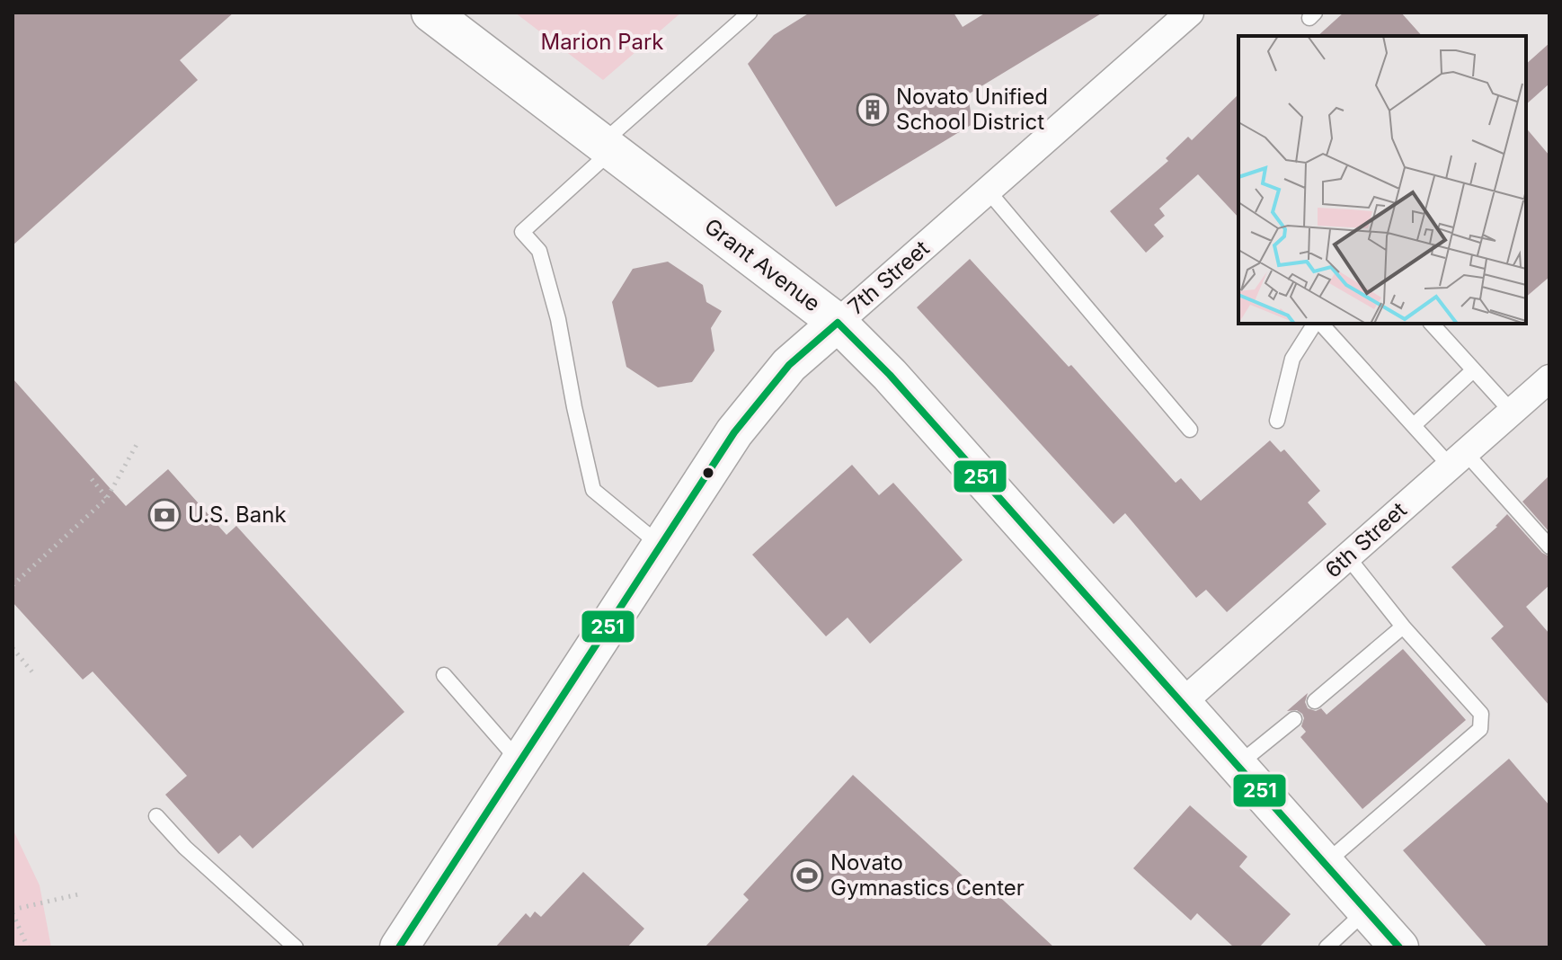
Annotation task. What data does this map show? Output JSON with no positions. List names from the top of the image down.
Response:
{
  "streets": {
    "street": ["Grant Avenue", "7th Street", "6th Street"]
  },
  "crossings": [
    ["Grant Avenue", "7th Street"],
    ["Grant Avenue", "6th Street"]
  ],
  "parks": ["Marion Park"],
  "places": {
    "building": ["Novato Unified School District"],
    "bank": ["U.S. Bank"],
    "sports": ["Novato Gymnastics Center"]
  },
  "lines": ["transit line 251"]
}
